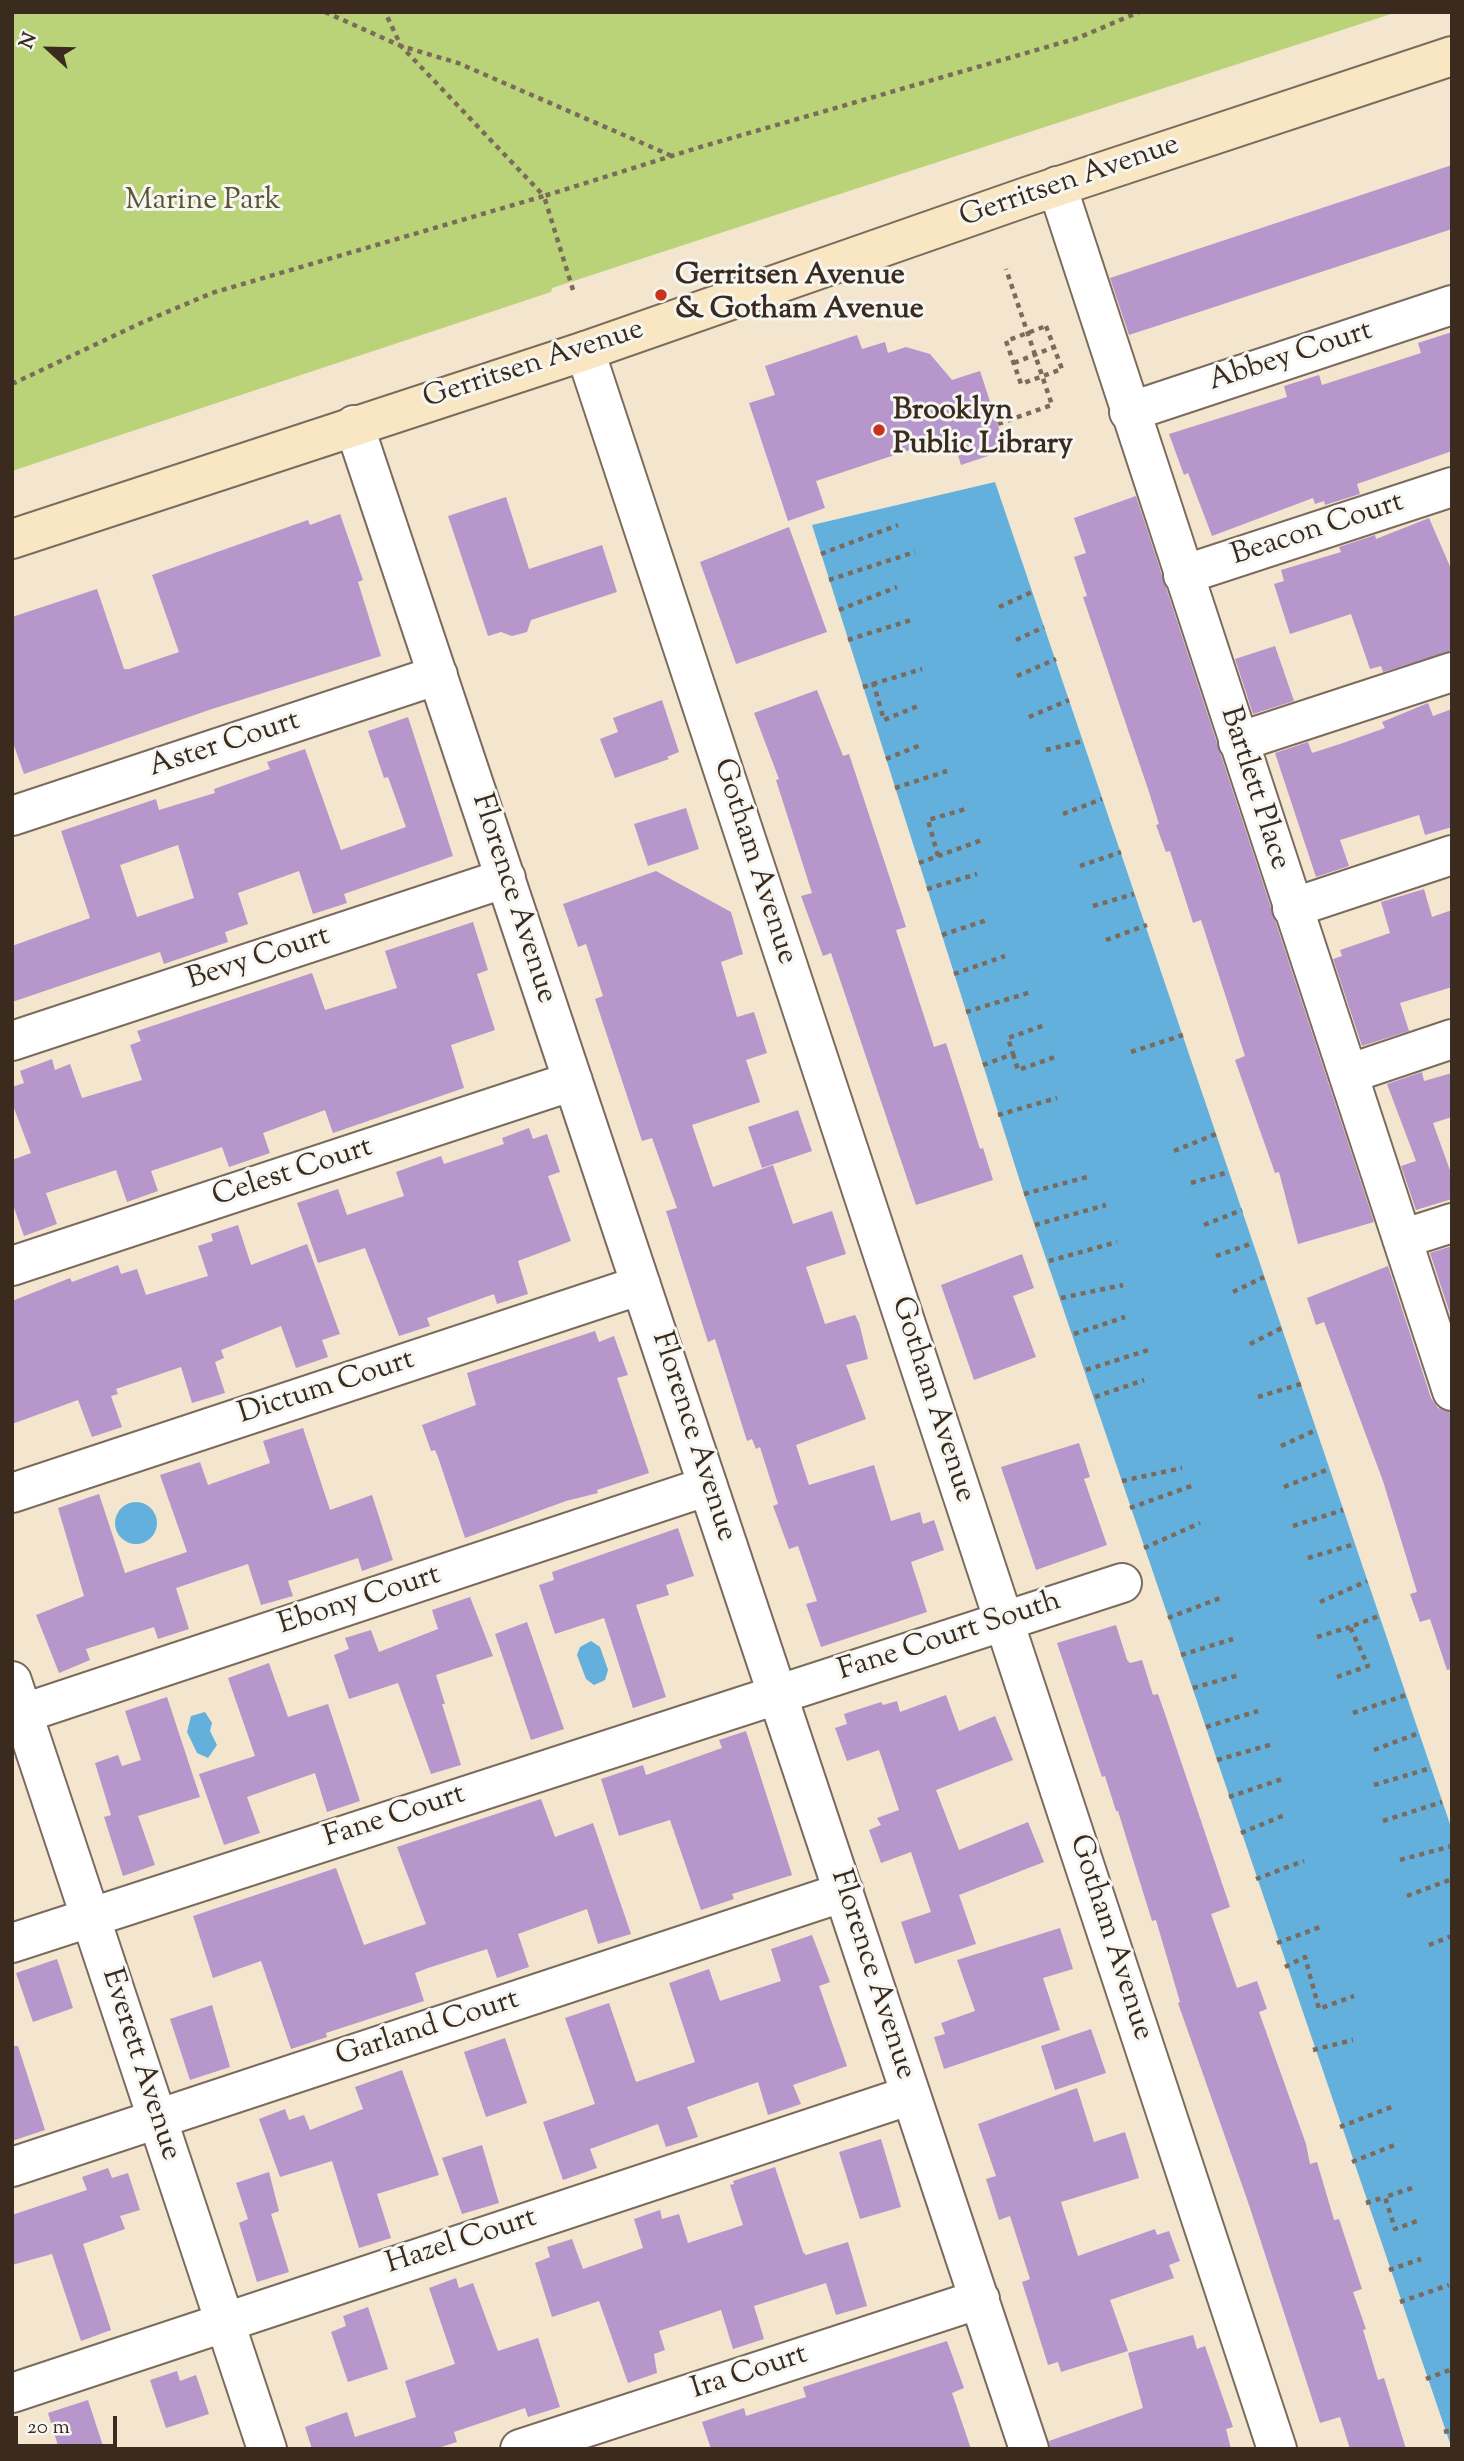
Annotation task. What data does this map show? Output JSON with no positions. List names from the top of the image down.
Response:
{
  "streets": {
    "main road": ["Gerritsen Avenue"],
    "street": [
      "Abbey Court",
      "Beacon Court",
      "Aster Court",
      "Bartlett Place",
      "Gotham Avenue",
      "Florence Avenue",
      "Bevy Court",
      "Celest Court",
      "Dictum Court",
      "Ebony Court",
      "Fane Court South",
      "Fane Court",
      "Garland Court",
      "Everett Avenue",
      "Hazel Court",
      "Ira Court"
    ]
  },
  "crossings": [
    ["Gerritsen Avenue", "Bartlett Place"],
    ["Gerritsen Avenue", "Gotham Avenue"],
    ["Gerritsen Avenue", "Florence Avenue"],
    ["Abbey Court", "Bartlett Place"],
    ["Beacon Court", "Bartlett Place"],
    ["Aster Court", "Florence Avenue"],
    ["Gotham Avenue", "Fane Court South"],
    ["Florence Avenue", "Bevy Court"],
    ["Florence Avenue", "Celest Court"],
    ["Florence Avenue", "Dictum Court"],
    ["Florence Avenue", "Ebony Court"],
    ["Florence Avenue", "Fane Court South"],
    ["Florence Avenue", "Fane Court"],
    ["Florence Avenue", "Garland Court"],
    ["Florence Avenue", "Hazel Court"],
    ["Florence Avenue", "Ira Court"],
    ["Ebony Court", "Everett Avenue"],
    ["Fane Court South", "Fane Court"],
    ["Fane Court", "Everett Avenue"],
    ["Garland Court", "Everett Avenue"],
    ["Everett Avenue", "Hazel Court"]
  ],
  "parks": ["Marine Park"],
  "places": ["Gerritsen Avenue & Gotham Avenue", "Brooklyn Public Library"],
  "scale_bar": "20 m",
  "north": "left"
}
